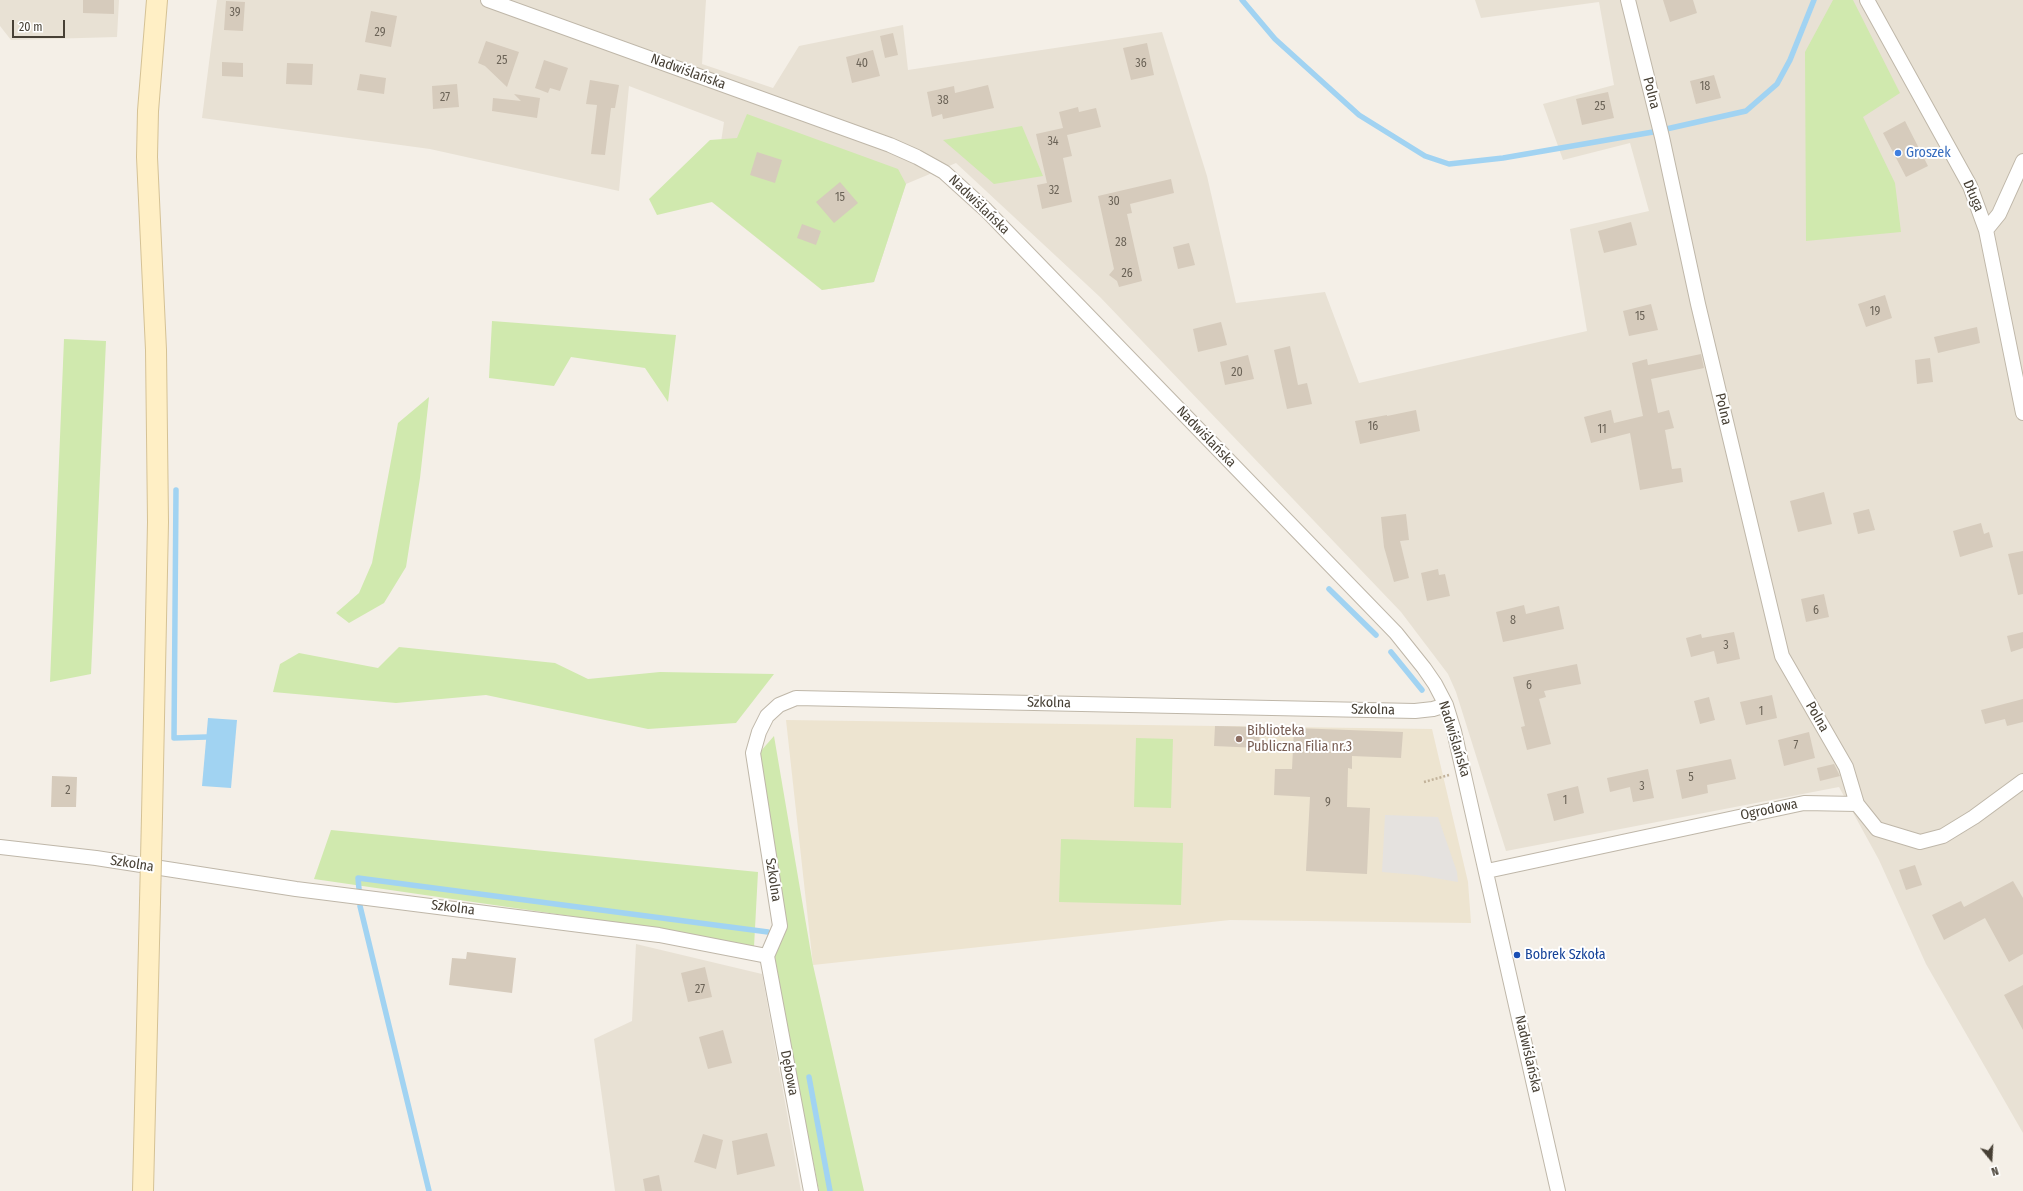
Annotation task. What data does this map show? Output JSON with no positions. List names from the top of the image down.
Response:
{
  "streets": {
    "street": [
      "Nadwiślańska",
      "Polna",
      "Długa",
      "Szkolna",
      "Ogrodowa",
      "Dębowa"
    ]
  },
  "crossings": [
    ["Nadwiślańska", "Szkolna"],
    ["Nadwiślańska", "Ogrodowa"],
    ["Polna", "Ogrodowa"],
    ["Szkolna", "Dębowa"]
  ],
  "places": ["Groszek", "Biblioteka Publiczna Filia nr.3", "Bobrek Szkoła"],
  "house_numbers": [
    "39",
    "29",
    "25",
    "40",
    "36",
    "18",
    "27",
    "38",
    "25",
    "34",
    "32",
    "15",
    "30",
    "28",
    "26",
    "19",
    "15",
    "20",
    "16",
    "11",
    "6",
    "8",
    "3",
    "6",
    "1",
    "7",
    "5",
    "3",
    "2",
    "1",
    "9",
    "27"
  ],
  "scale_bar": "20 m",
  "north": "bottom"
}
